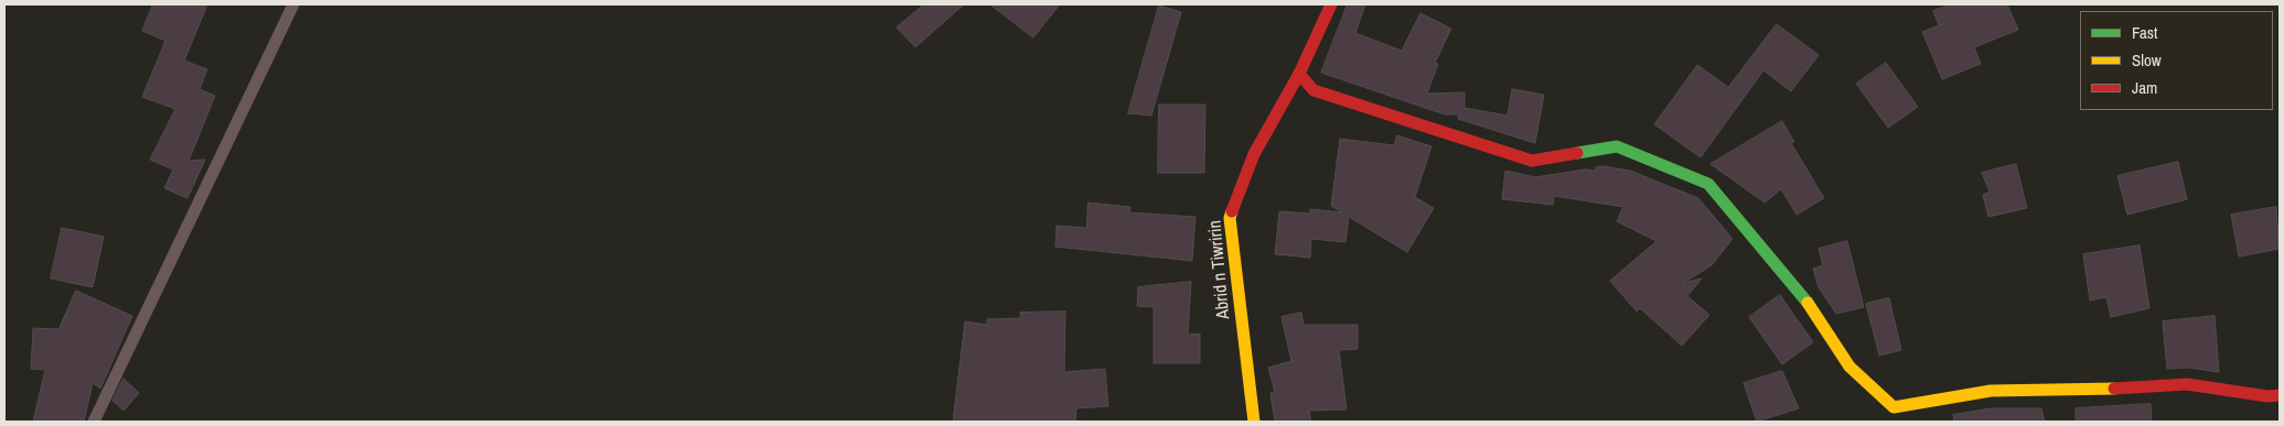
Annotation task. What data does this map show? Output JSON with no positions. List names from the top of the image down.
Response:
{
  "streets": {
    "street": ["Abrid n Tiwririn"]
  },
  "legend": ["Fast", "Slow", "Jam"]
}
